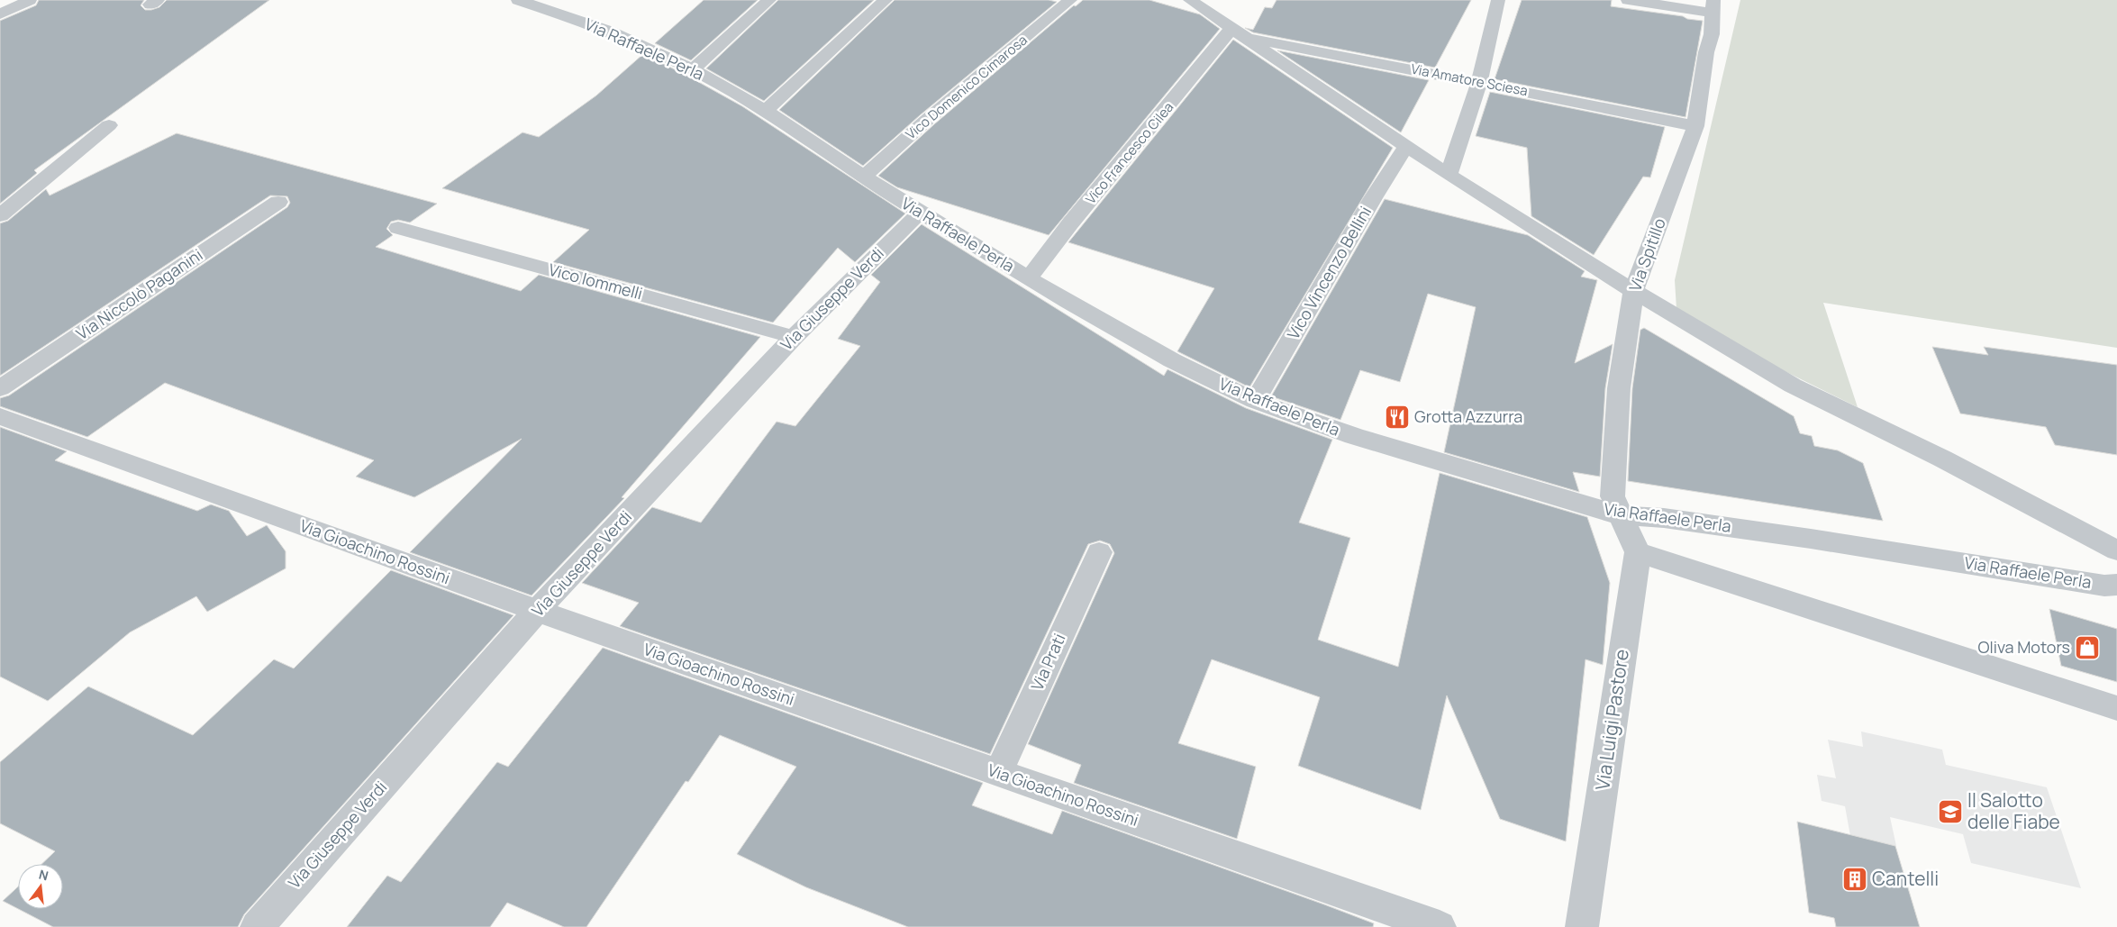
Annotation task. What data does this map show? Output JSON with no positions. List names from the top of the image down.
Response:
{
  "streets": {
    "street": [
      "Via Raffaele Perla",
      "Via Amatore Sciesa",
      "Vico Domenico Cimarosa",
      "Vico Francesco Cilea",
      "Via Spitillo",
      "Vico Vincenzo Bellini",
      "Vico Iommelli",
      "Via Niccolò Paganini",
      "Via Giuseppe Verdi",
      "Via Gioachino Rossini",
      "Via Prati",
      "Via Luigi Pastore"
    ]
  },
  "crossings": [
    ["Via Raffaele Perla", "Vico Domenico Cimarosa"],
    ["Via Raffaele Perla", "Vico Francesco Cilea"],
    ["Via Raffaele Perla", "Via Spitillo"],
    ["Via Raffaele Perla", "Vico Vincenzo Bellini"],
    ["Via Raffaele Perla", "Via Giuseppe Verdi"],
    ["Via Amatore Sciesa", "Vico Francesco Cilea"],
    ["Via Amatore Sciesa", "Via Spitillo"],
    ["Vico Iommelli", "Via Giuseppe Verdi"],
    ["Via Giuseppe Verdi", "Via Gioachino Rossini"],
    ["Via Gioachino Rossini", "Via Prati"]
  ],
  "places": {
    "restaurant": ["Grotta Azzurra"],
    "shop": ["Oliva Motors"],
    "school or university": ["Il Salotto delle Fiabe"],
    "building": ["Cantelli"]
  },
  "north": "top"
}
